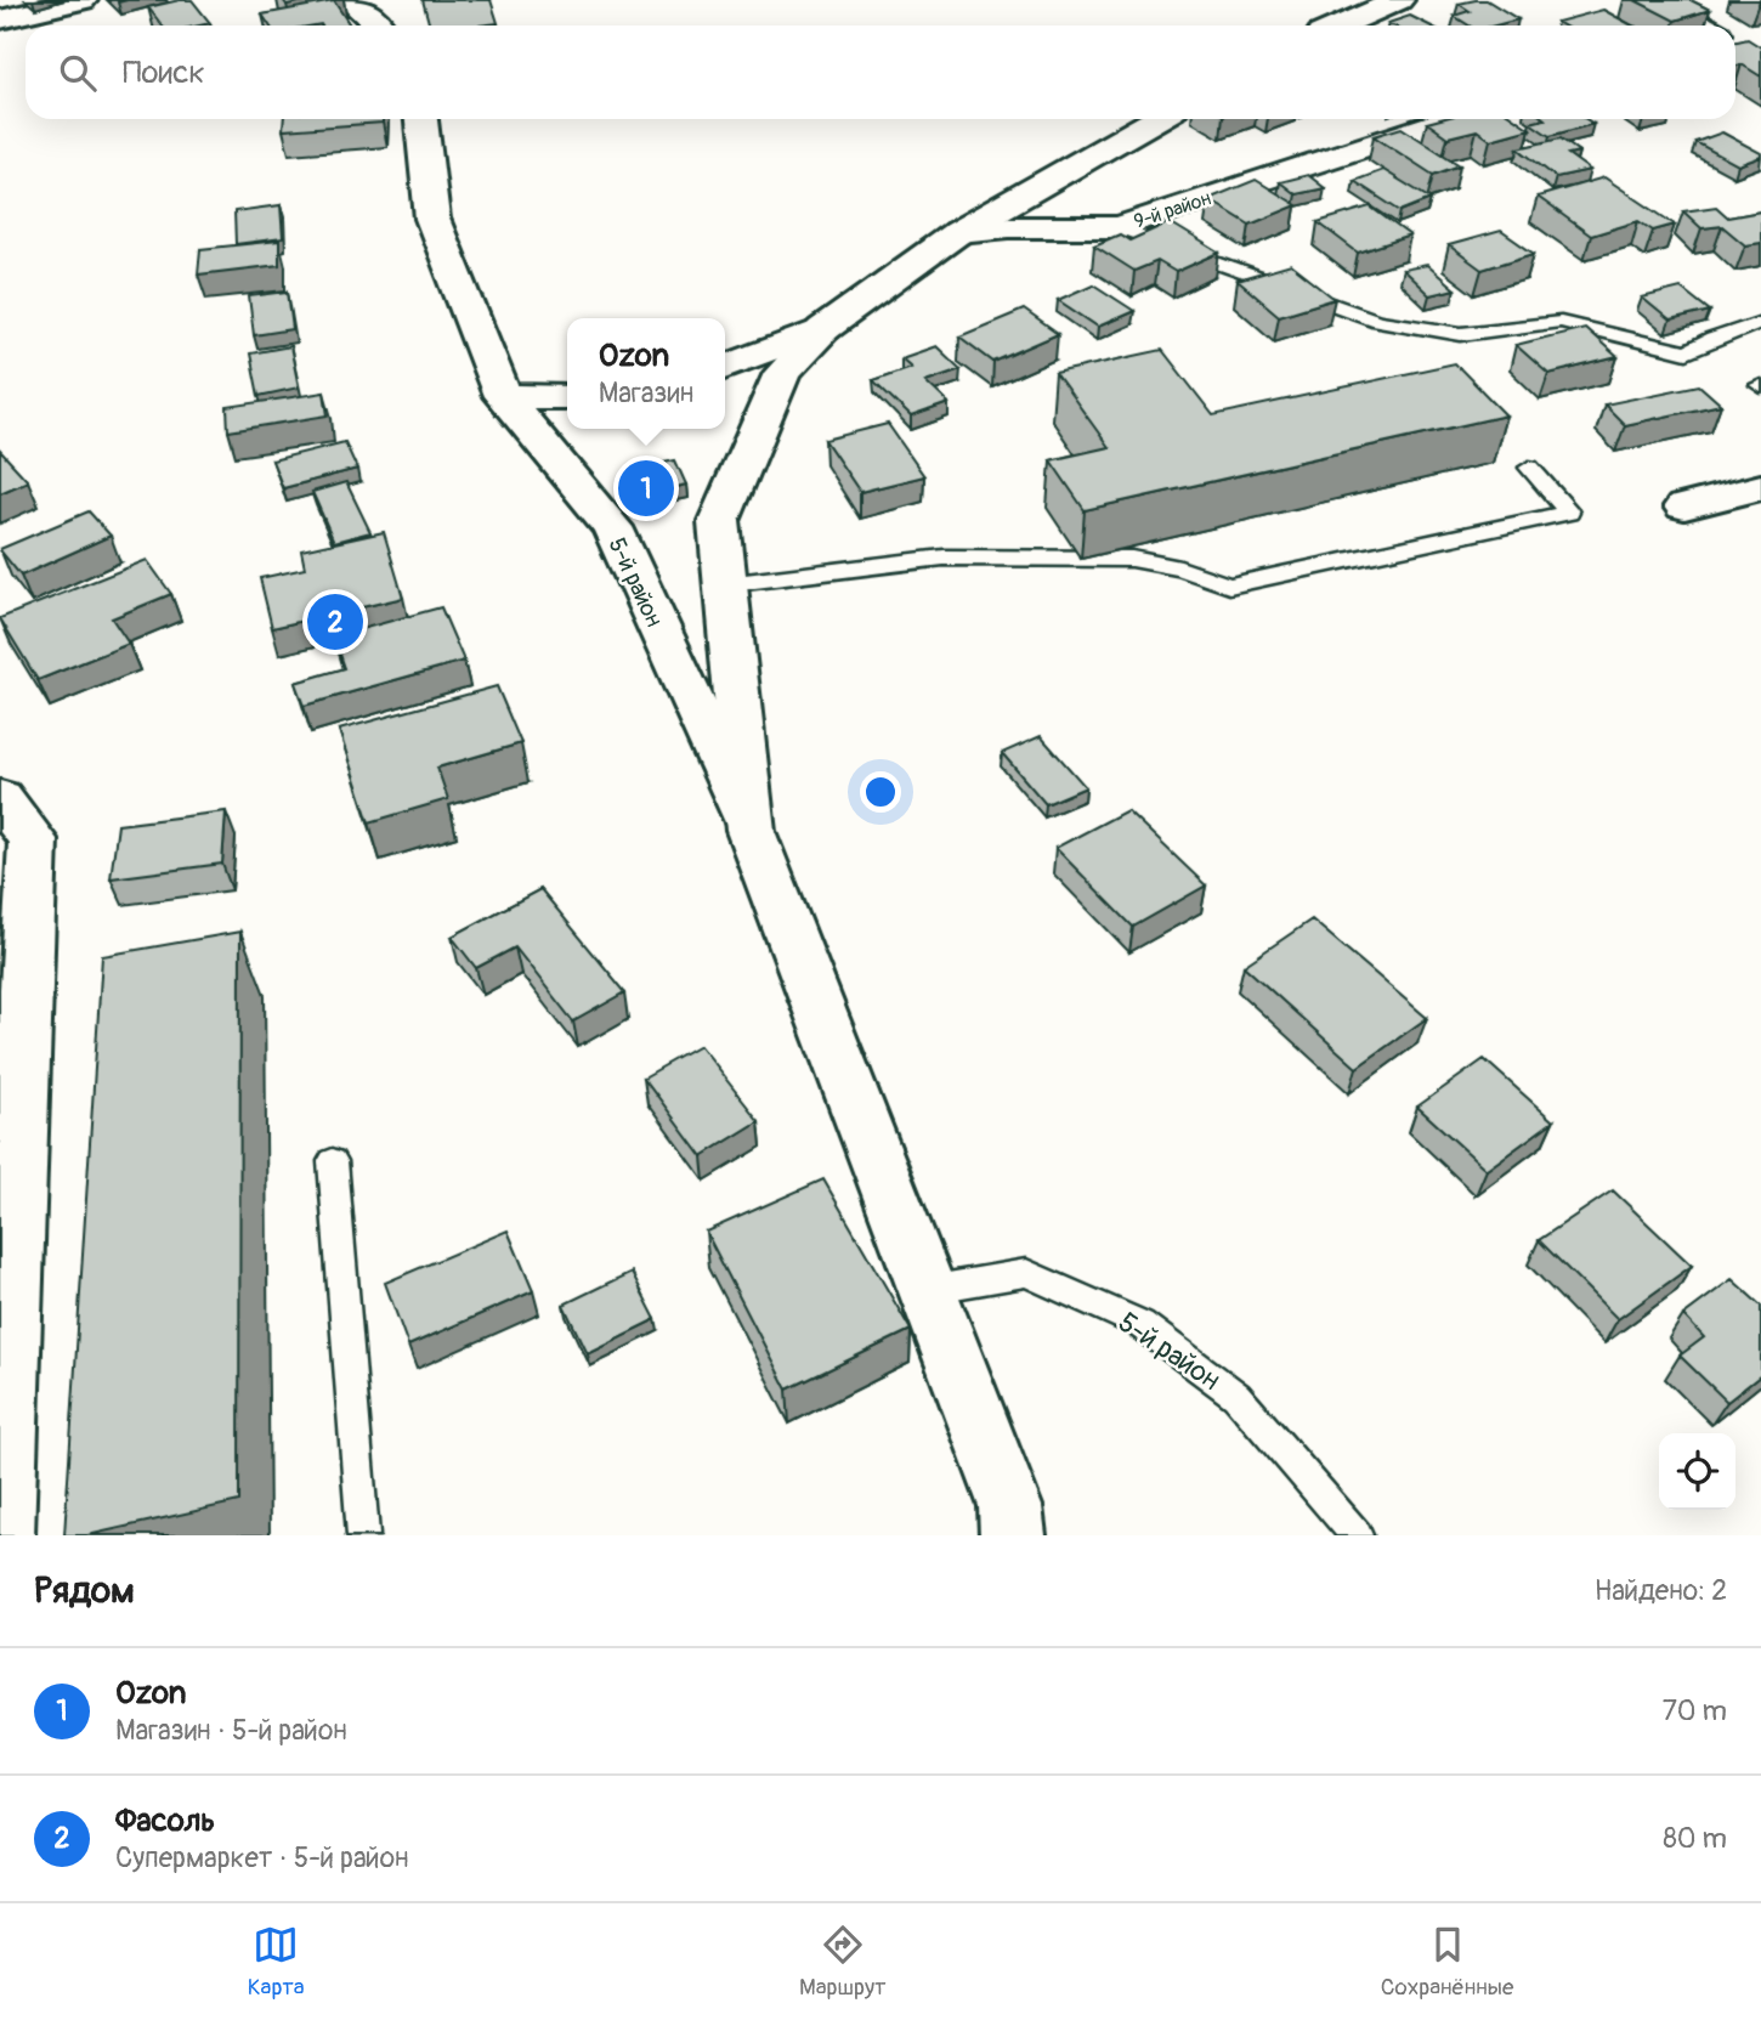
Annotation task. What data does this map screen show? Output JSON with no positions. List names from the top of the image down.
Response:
{
  "streets": {
    "street": ["9-й район", "5-й район"]
  },
  "page": {
    "search": "Поиск",
    "popup": ["Ozon", "Магазин"],
    "pins": ["1", "2"],
    "heading": ["Рядом", "Найдено: 2"],
    "list": [
      {
        "mark": "1",
        "name": "Ozon",
        "note": "Магазин · 5-й район",
        "value": "70 m"
      },
      {
        "mark": "2",
        "name": "Фасоль",
        "note": "Супермаркет · 5-й район",
        "value": "80 m"
      }
    ],
    "nav": ["Карта", "Маршрут", "Сохранённые"]
  }
}
